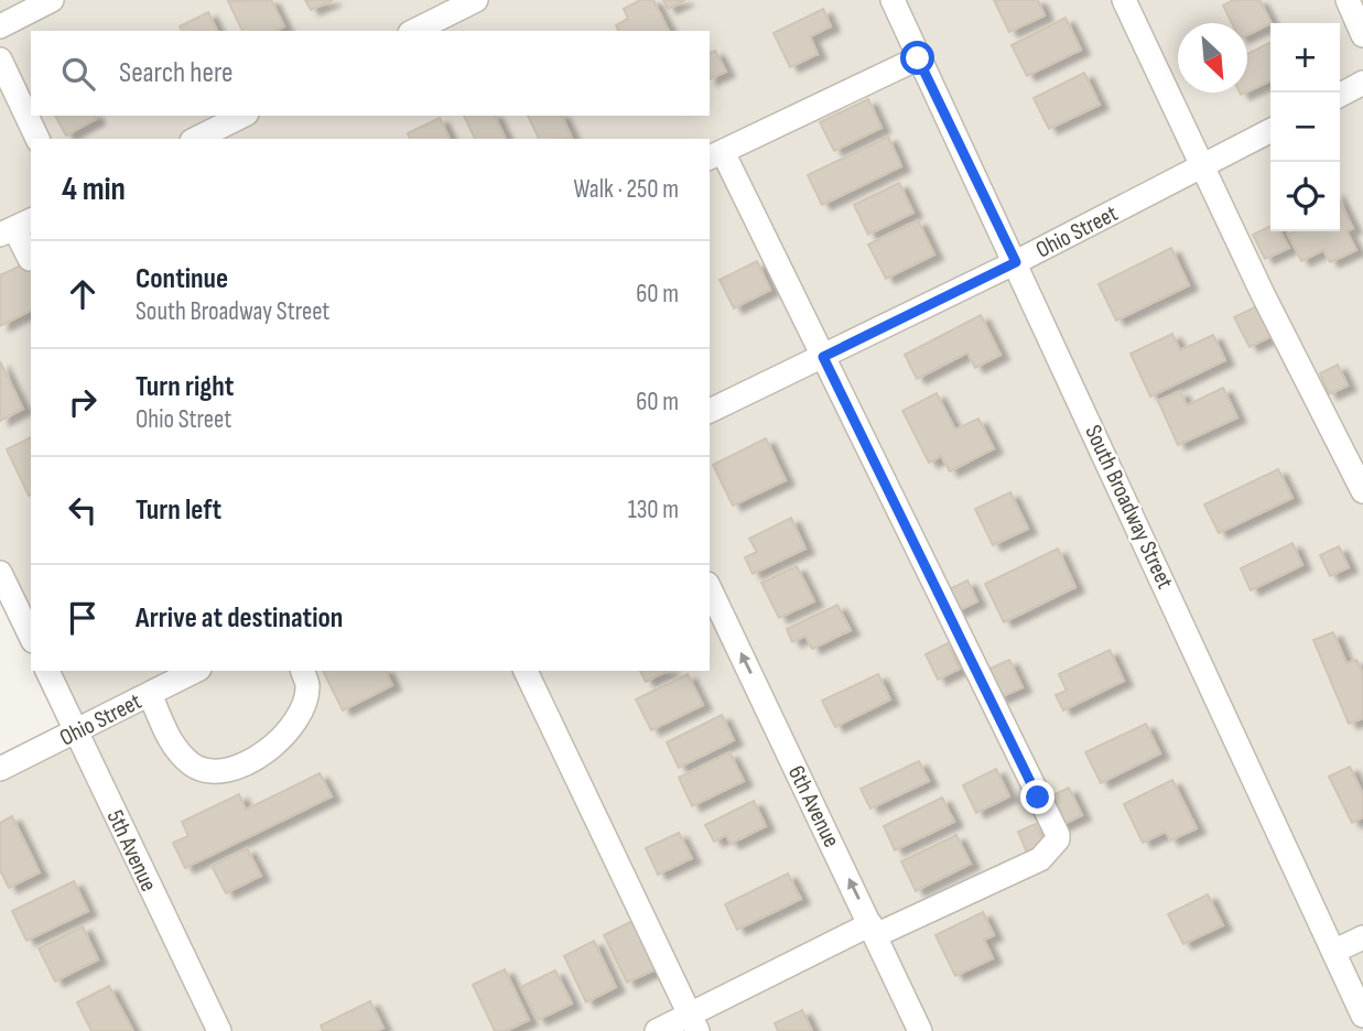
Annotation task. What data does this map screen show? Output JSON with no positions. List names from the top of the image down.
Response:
{
  "streets": {
    "street": [
      "Ohio Street",
      "South Broadway Street",
      "6th Avenue",
      "5th Avenue"
    ]
  },
  "crossings": [
    ["Ohio Street", "South Broadway Street"],
    ["Ohio Street", "5th Avenue"]
  ],
  "north": "bottom right",
  "page": {
    "map_buttons": ["+", "−"],
    "search": "Search here",
    "heading": ["4 min", "Walk · 250 m"],
    "list": [
      ["Continue", "South Broadway Street", "60 m"],
      ["Turn right", "Ohio Street", "60 m"],
      ["Turn left", "130 m"],
      "Arrive at destination"
    ]
  }
}
